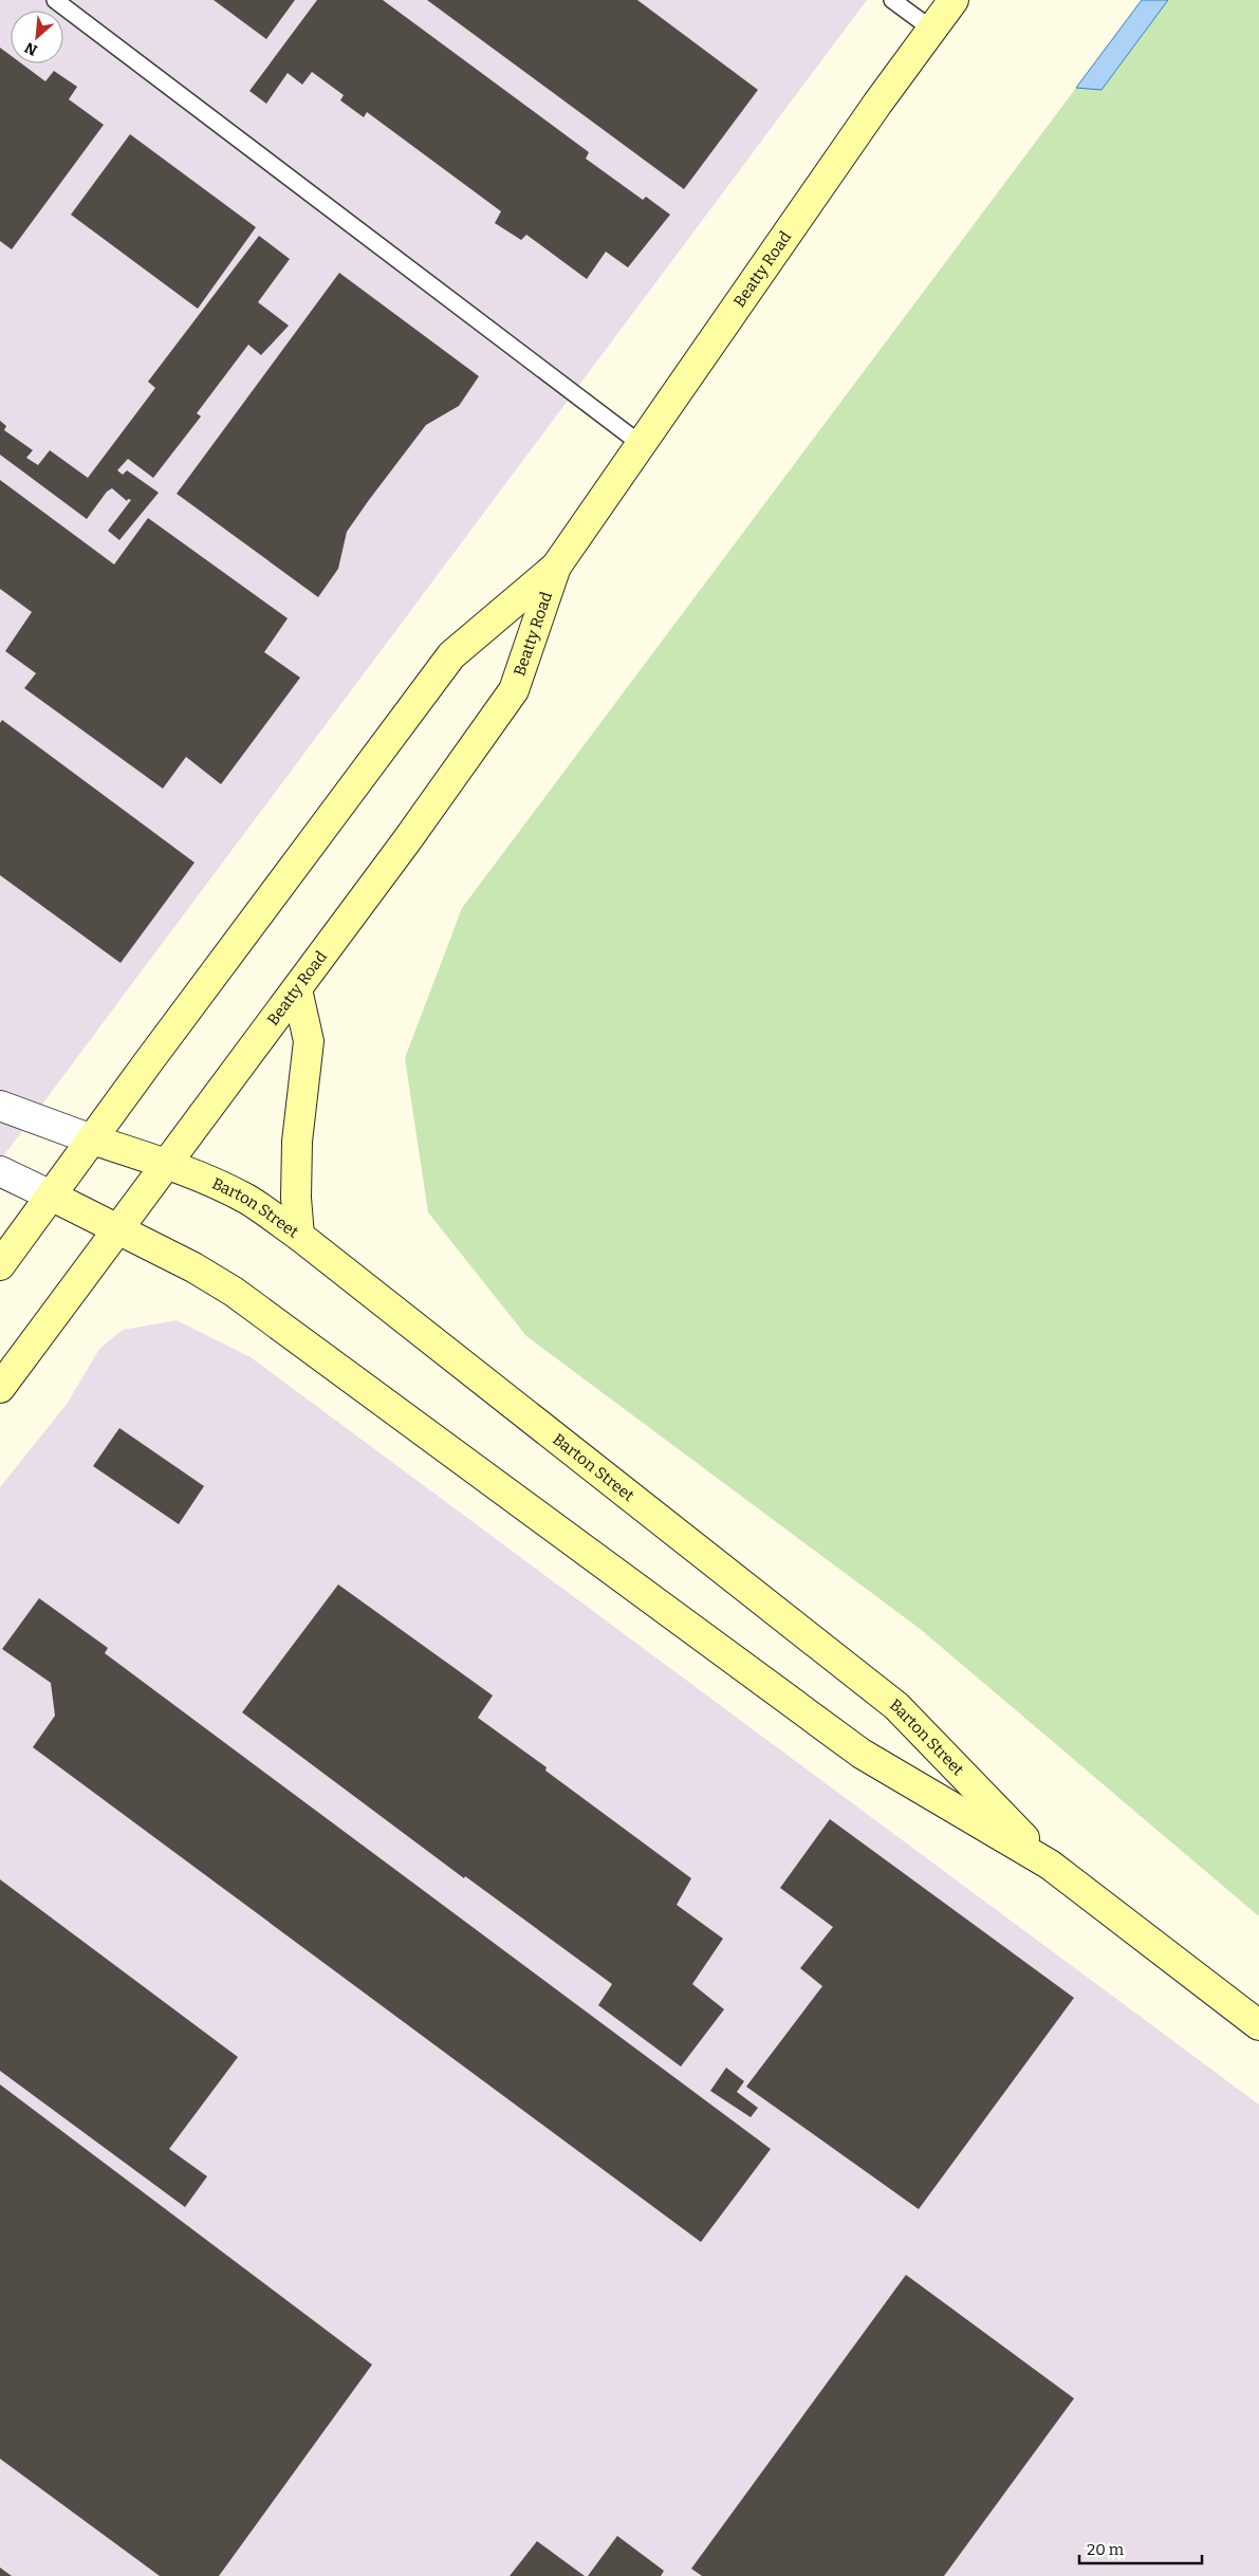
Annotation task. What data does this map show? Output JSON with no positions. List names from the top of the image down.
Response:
{
  "streets": {
    "main road": ["Beatty Road", "Barton Street"]
  },
  "crossings": [
    ["Beatty Road", "Barton Street"]
  ],
  "scale_bar": "20 m",
  "north": "bottom left"
}
